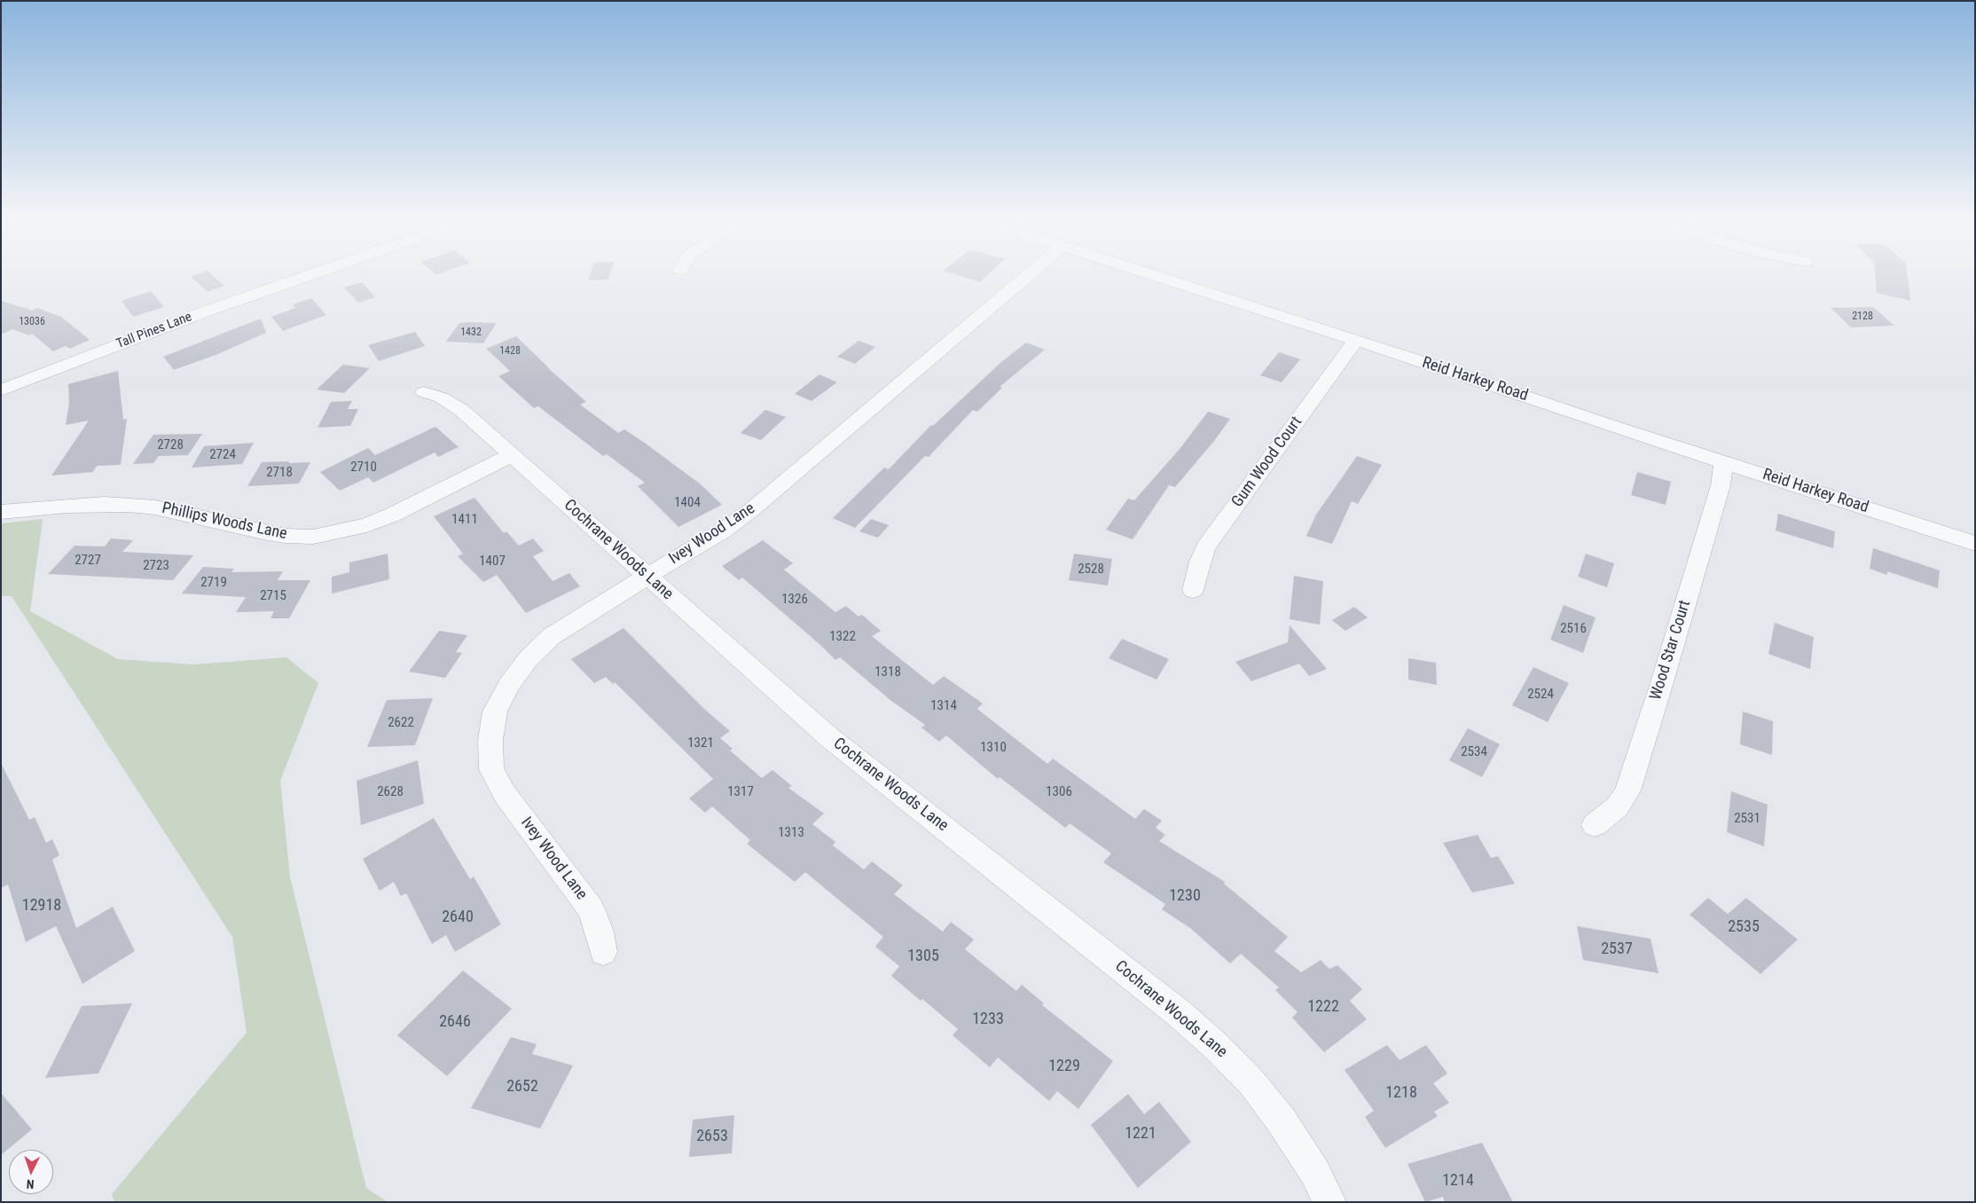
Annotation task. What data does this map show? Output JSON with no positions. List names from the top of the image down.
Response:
{
  "streets": {
    "street": [
      "Tall Pines Lane",
      "Reid Harkey Road",
      "Gum Wood Court",
      "Phillips Woods Lane",
      "Ivey Wood Lane",
      "Cochrane Woods Lane",
      "Wood Star Court"
    ]
  },
  "crossings": [
    ["Reid Harkey Road", "Gum Wood Court"],
    ["Reid Harkey Road", "Wood Star Court"],
    ["Phillips Woods Lane", "Cochrane Woods Lane"],
    ["Ivey Wood Lane", "Cochrane Woods Lane"]
  ],
  "house_numbers": [
    "2128",
    "13036",
    "1432",
    "1428",
    "2728",
    "2724",
    "2710",
    "2718",
    "1404",
    "1411",
    "2727",
    "1407",
    "2723",
    "2528",
    "2719",
    "2715",
    "1326",
    "2516",
    "1322",
    "1318",
    "2524",
    "1314",
    "2622",
    "1321",
    "1310",
    "2534",
    "2628",
    "1317",
    "1306",
    "2531",
    "1313",
    "1230",
    "12918",
    "2640",
    "2535",
    "2537",
    "1305",
    "1222",
    "1233",
    "2646",
    "1229",
    "2652",
    "1218",
    "1221",
    "2653",
    "1214"
  ],
  "north": "bottom"
}
